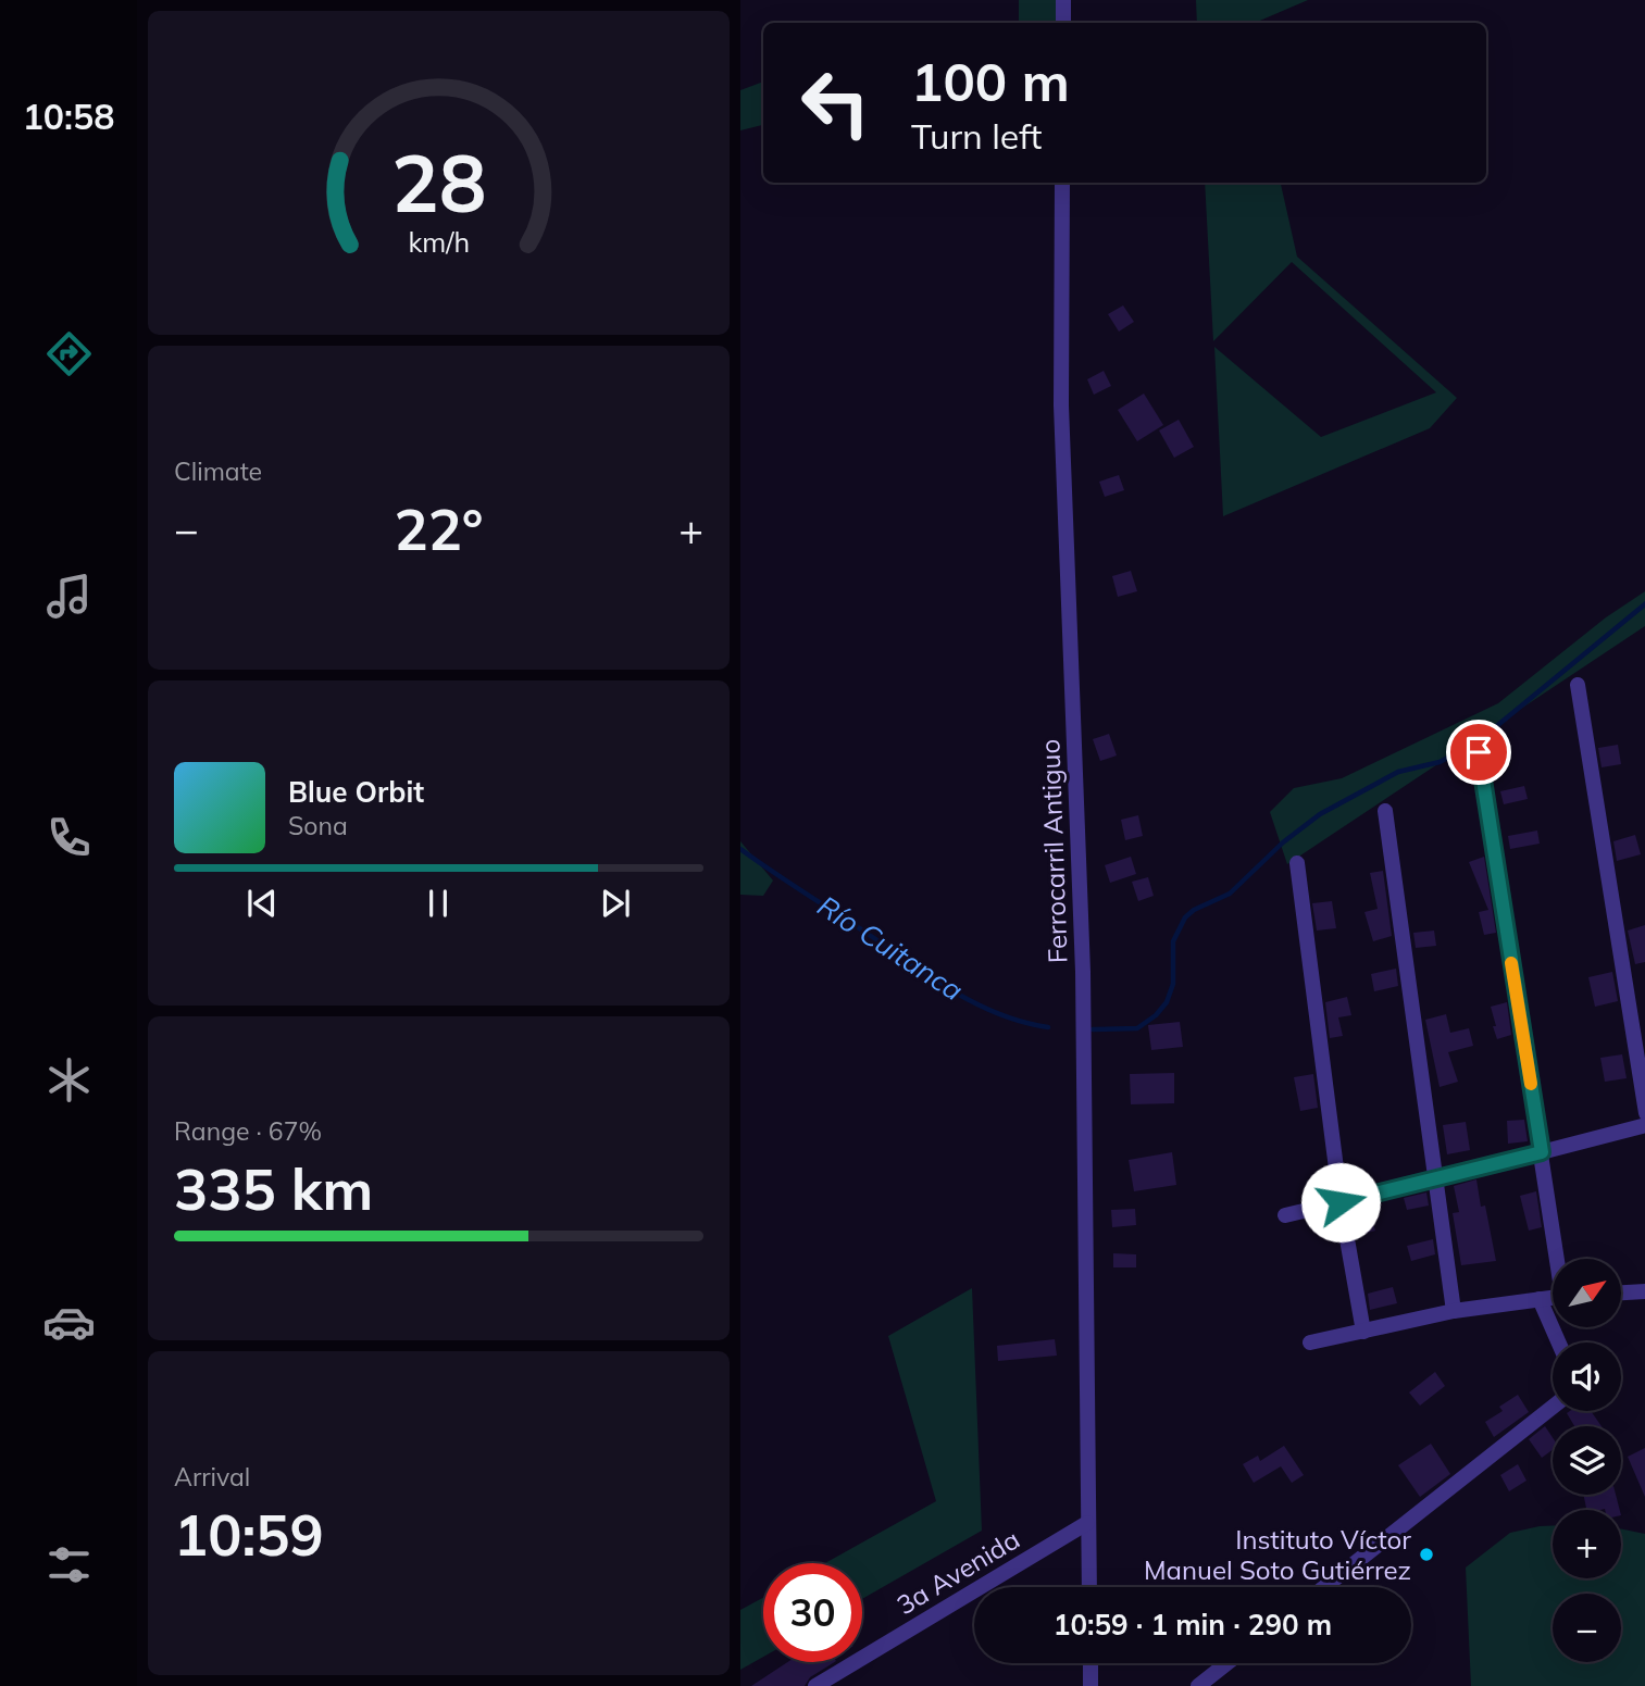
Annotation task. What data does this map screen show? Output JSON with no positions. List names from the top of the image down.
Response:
{
  "streets": {
    "street": ["Ferrocarril Antiguo", "3a Avenida"]
  },
  "crossings": [
    ["Ferrocarril Antiguo", "3a Avenida"]
  ],
  "water": ["Río Cuitanca"],
  "places": ["Instituto Víctor Manuel Soto Gutiérrez"],
  "north": "top right",
  "page": {
    "tabs": "10:58",
    "turn": ["100 m", "Turn left"],
    "tile": [
      "Climate",
      ["Range · 67%", "335 km"],
      ["Arrival", "10:59"]
    ],
    "heat": ["−", "22°", "+"],
    "song": ["Blue Orbit", "Sona"],
    "map_buttons": ["+", "−"],
    "limit": "30",
    "trip": "10:59 · 1 min · 290 m",
    "gauge": ["28", "km/h"]
  }
}
